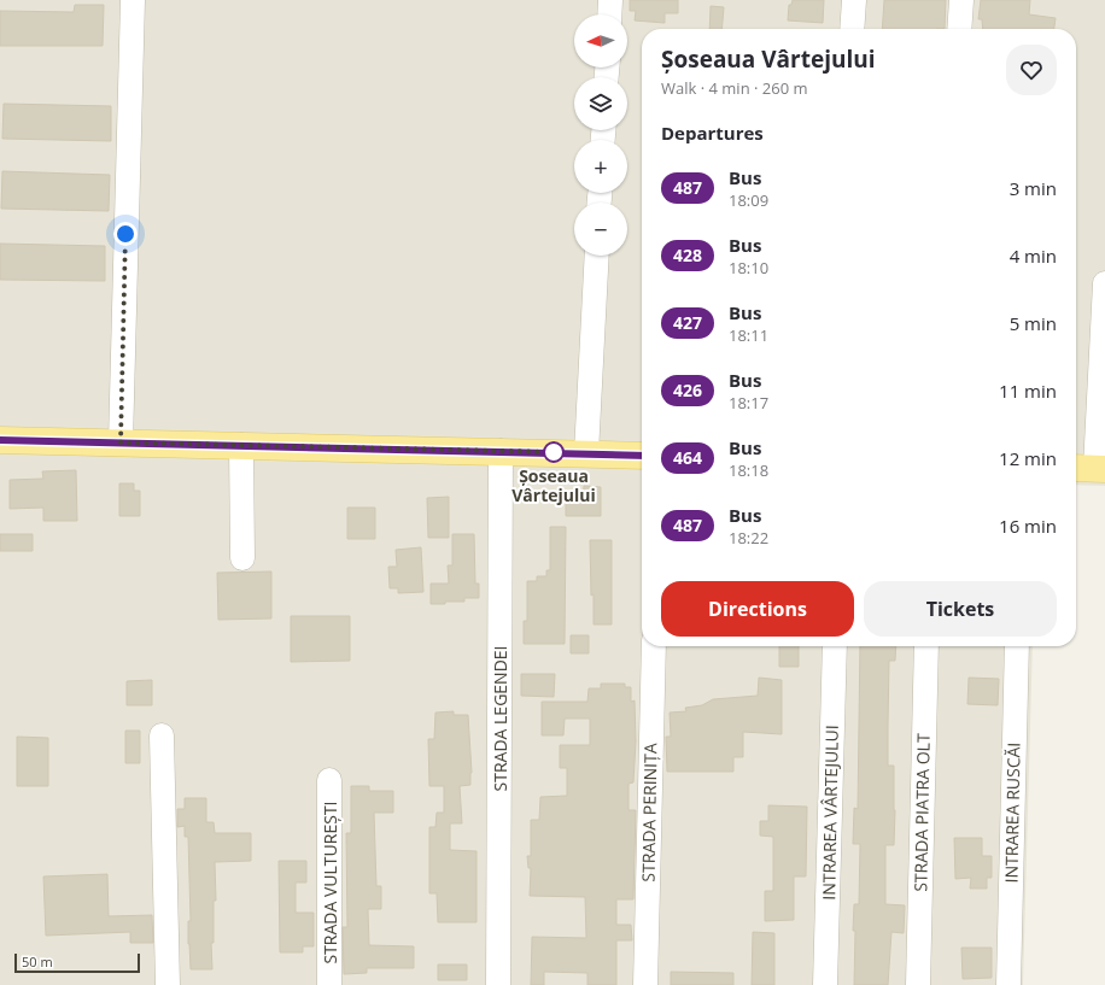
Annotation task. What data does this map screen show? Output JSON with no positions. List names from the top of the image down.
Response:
{
  "streets": {
    "street": [
      "STRADA LEGENDEI",
      "STRADA PERINIȚA",
      "INTRAREA VÂRTEJULUI",
      "STRADA PIATRA OLT",
      "INTRAREA RUSCĂI",
      "STRADA VULTUREȘTI"
    ]
  },
  "places": ["Șoseaua Vârtejului"],
  "lines": ["bus line 487"],
  "scale_bar": "50 m",
  "north": "left",
  "page": {
    "map_buttons": ["+", "−"],
    "heading": [
      ["Șoseaua Vârtejului", "Walk · 4 min · 260 m"],
      "Departures"
    ],
    "list": [
      {
        "mark": "487",
        "name": "Bus",
        "note": "18:09",
        "value": "3 min"
      },
      {
        "mark": "428",
        "name": "Bus",
        "note": "18:10",
        "value": "4 min"
      },
      {
        "mark": "427",
        "name": "Bus",
        "note": "18:11",
        "value": "5 min"
      },
      {
        "mark": "426",
        "name": "Bus",
        "note": "18:17",
        "value": "11 min"
      },
      {
        "mark": "464",
        "name": "Bus",
        "note": "18:18",
        "value": "12 min"
      },
      {
        "mark": "487",
        "name": "Bus",
        "note": "18:22",
        "value": "16 min"
      }
    ],
    "buttons": ["Directions", "Tickets"],
    "scale": "50 m"
  }
}
